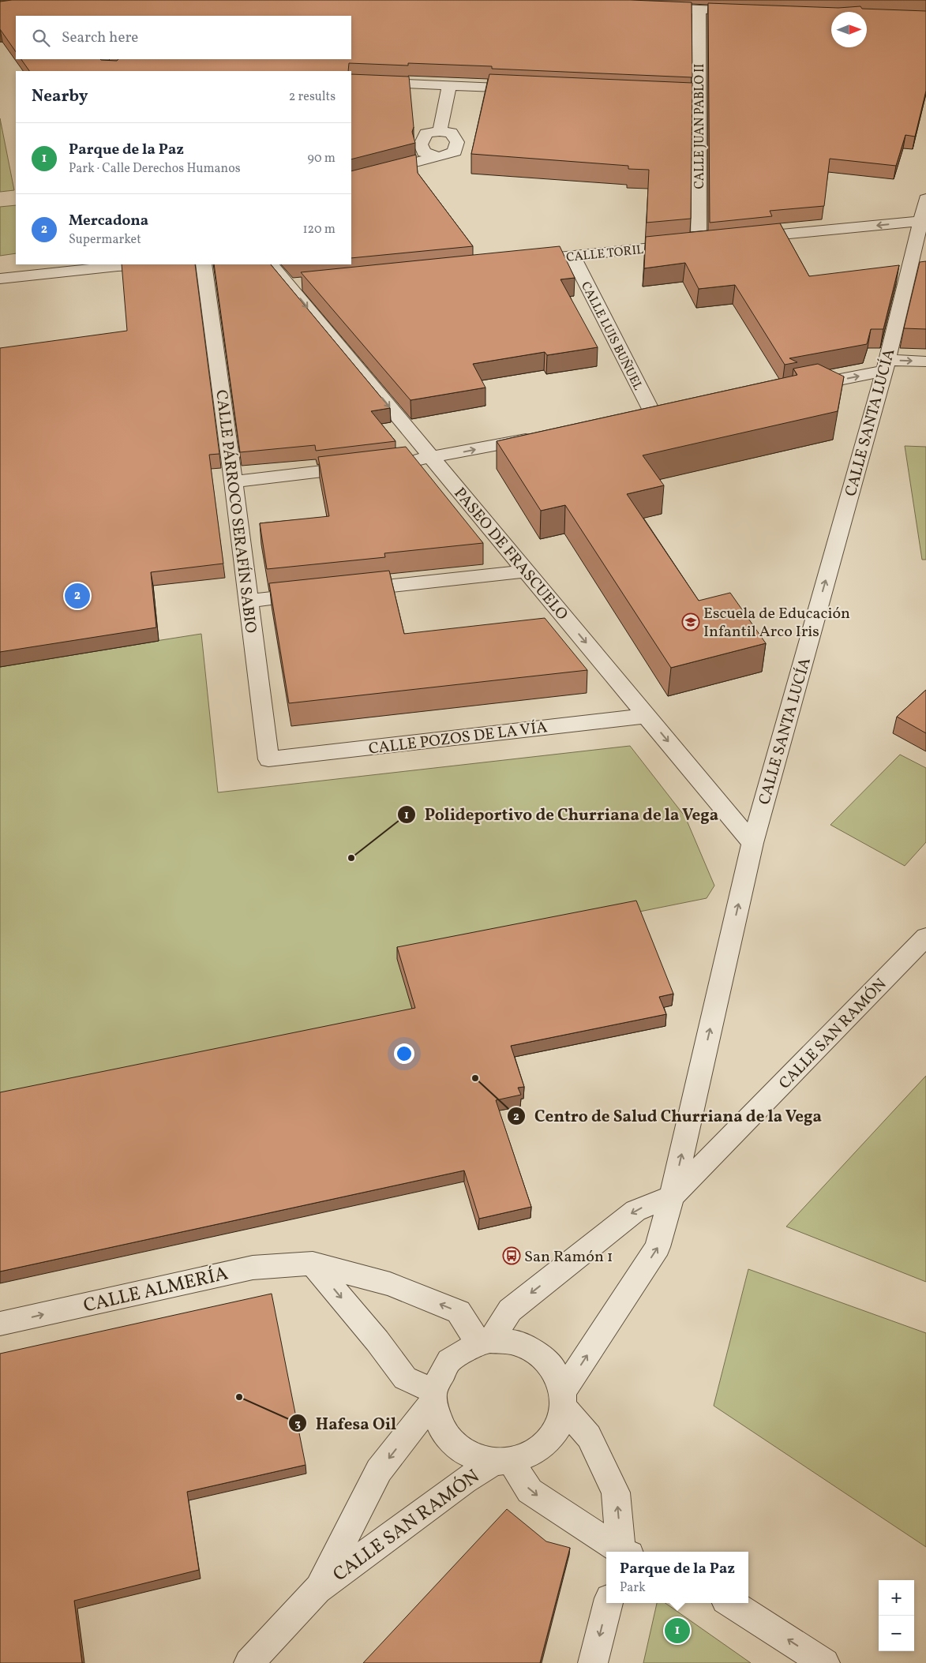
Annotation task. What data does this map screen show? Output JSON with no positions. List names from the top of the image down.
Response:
{
  "streets": {
    "street": [
      "CALLE JUAN PABLO II",
      "CALLE TORIL",
      "CALLE LUIS BUÑUEL",
      "CALLE SANTA LUCÍA",
      "CALLE PÁRROCO SERAFÍN SABIO",
      "PASEO DE FRASCUELO",
      "CALLE POZOS DE LA VÍA",
      "CALLE SAN RAMÓN",
      "CALLE ALMERÍA"
    ]
  },
  "crossings": [
    ["CALLE JUAN PABLO II", "CALLE TORIL"],
    ["CALLE TORIL", "CALLE LUIS BUÑUEL"],
    ["CALLE SANTA LUCÍA", "PASEO DE FRASCUELO"],
    ["CALLE SANTA LUCÍA", "CALLE SAN RAMÓN"],
    ["CALLE PÁRROCO SERAFÍN SABIO", "CALLE POZOS DE LA VÍA"],
    ["PASEO DE FRASCUELO", "CALLE POZOS DE LA VÍA"],
    ["CALLE SAN RAMÓN", "CALLE ALMERÍA"]
  ],
  "one_way": ["CALLE SANTA LUCÍA", "PASEO DE FRASCUELO"],
  "places": {
    "school or university": ["Escuela de Educación Infantil Arco Iris"],
    "other": ["Polideportivo de Churriana de la Vega", "Centro de Salud Churriana de la Vega", "Hafesa Oil"],
    "bus stop": ["San Ramón 1"]
  },
  "north": "right",
  "page": {
    "search": "Search here",
    "heading": ["Nearby", "2 results"],
    "list": [
      {
        "mark": "1",
        "name": "Parque de la Paz",
        "note": "Park · Calle Derechos Humanos",
        "value": "90 m"
      },
      {
        "mark": "2",
        "name": "Mercadona",
        "note": "Supermarket",
        "value": "120 m"
      }
    ],
    "pins": ["2", "1"],
    "popup": ["Parque de la Paz", "Park"],
    "map_buttons": ["+", "−"]
  }
}
